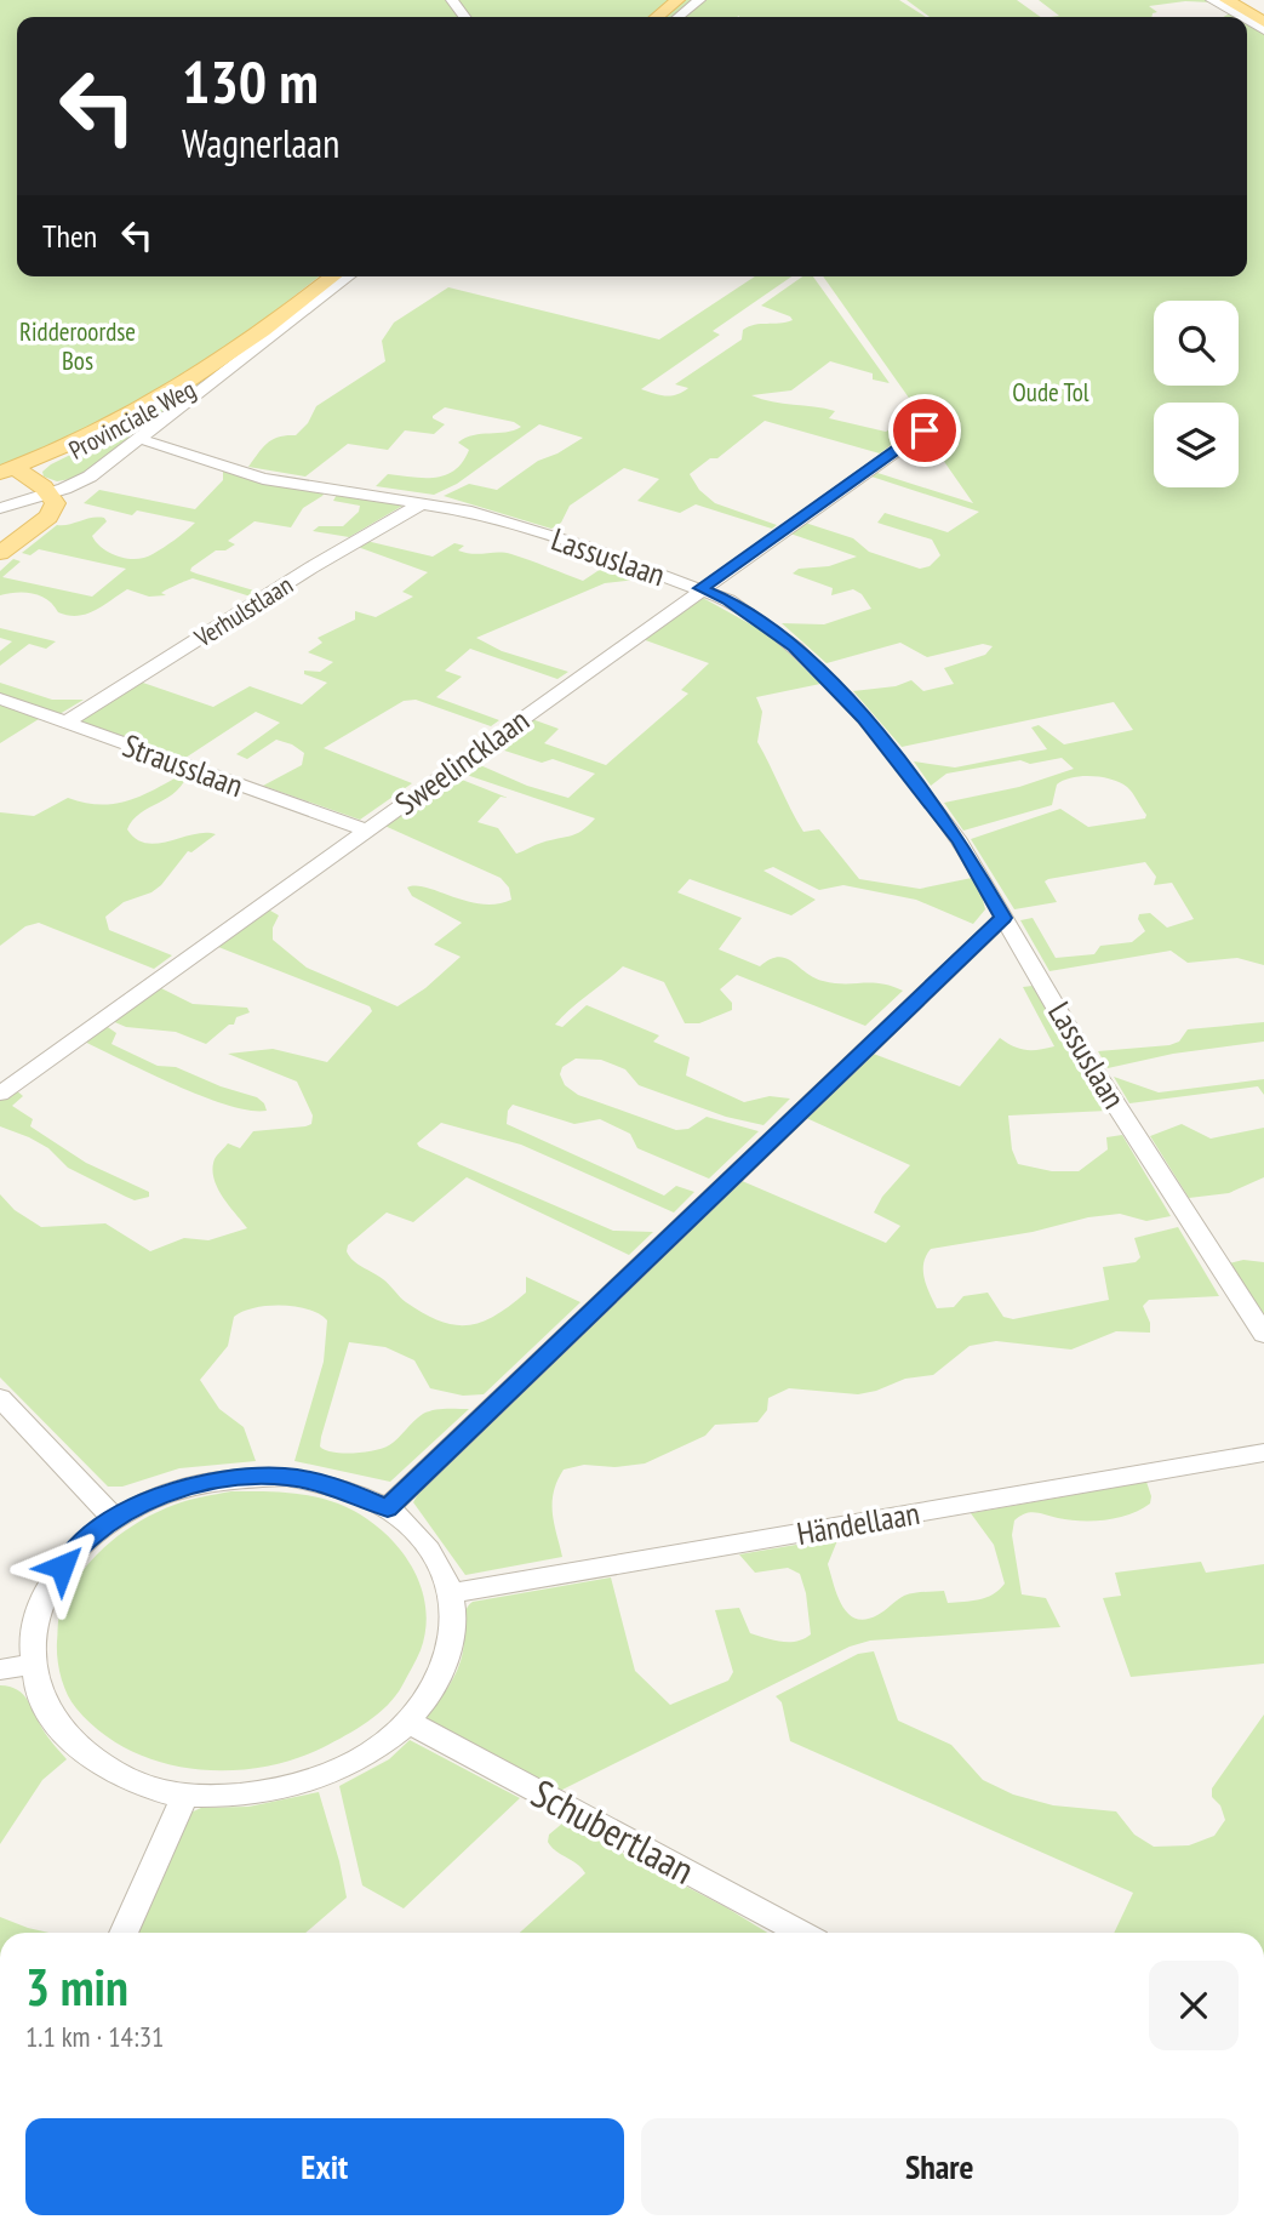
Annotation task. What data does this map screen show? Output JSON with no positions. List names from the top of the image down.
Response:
{
  "streets": {
    "main road": ["Provinciale Weg"],
    "street": [
      "Lassuslaan",
      "Verhulstlaan",
      "Sweelincklaan",
      "Strausslaan",
      "Händellaan",
      "Schubertlaan"
    ]
  },
  "crossings": [
    ["Lassuslaan", "Verhulstlaan"],
    ["Lassuslaan", "Sweelincklaan"],
    ["Verhulstlaan", "Strausslaan"],
    ["Sweelincklaan", "Strausslaan"]
  ],
  "parks": ["Ridderoordse Bos", "Oude Tol"],
  "page": {
    "turn": ["130 m", "Wagnerlaan"],
    "then": "Then",
    "heading": ["3 min", "1.1 km · 14:31"],
    "buttons": ["Exit", "Share"]
  }
}
